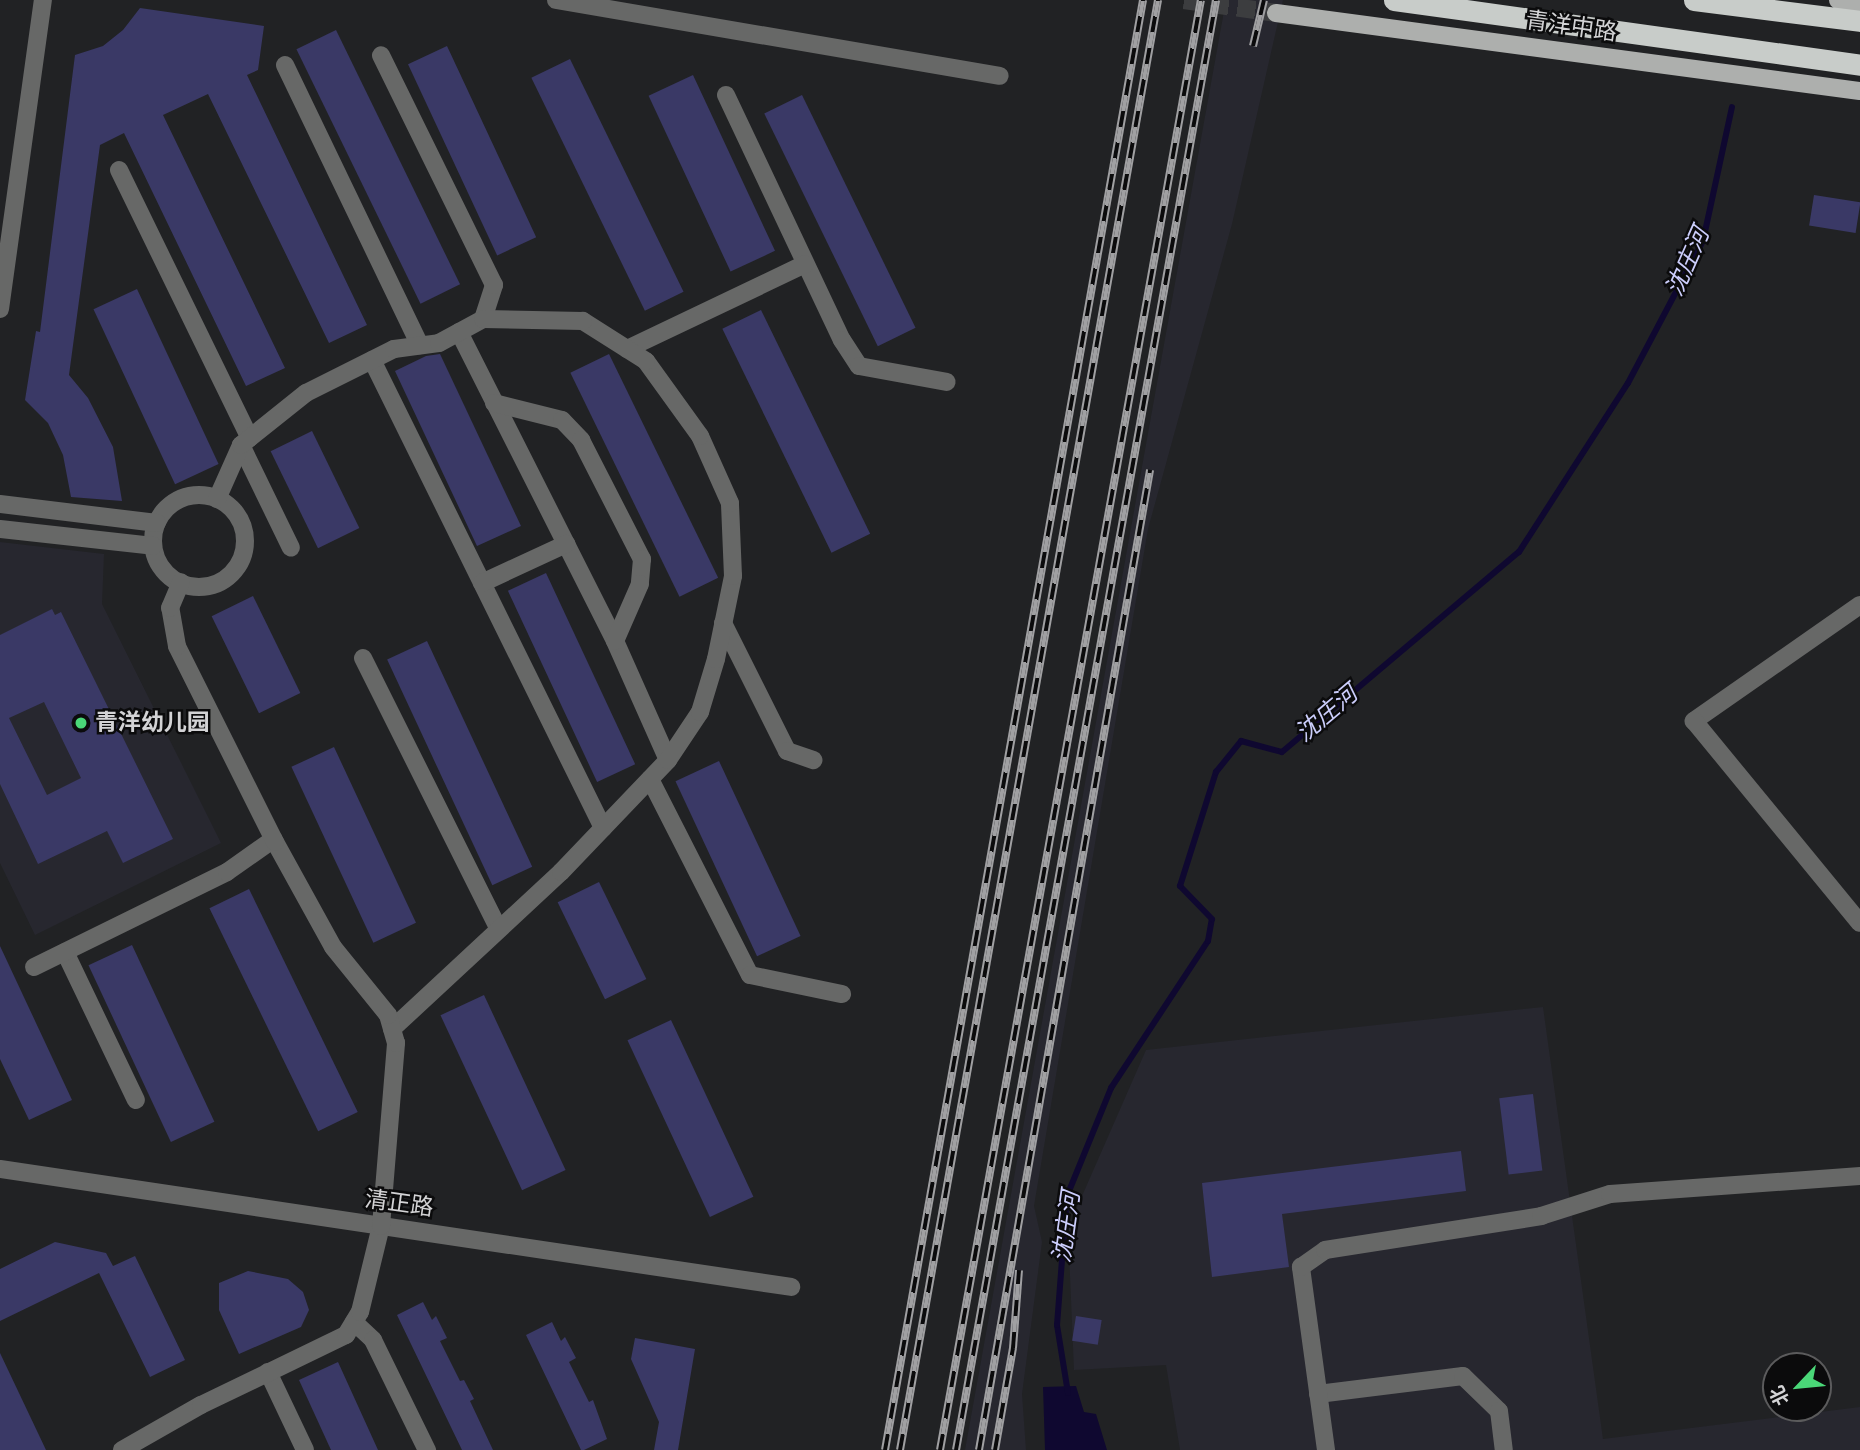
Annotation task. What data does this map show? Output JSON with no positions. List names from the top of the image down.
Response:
{
  "streets": {
    "main road": ["青洋中路"],
    "street": ["清正路"]
  },
  "water": ["沈庄河"],
  "places": ["青洋幼儿园"],
  "north": "bottom left"
}
